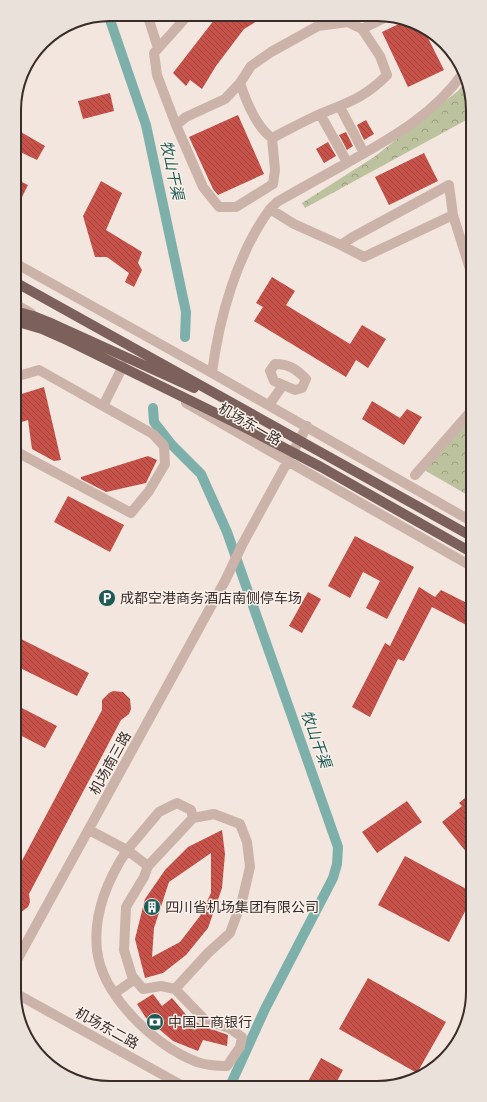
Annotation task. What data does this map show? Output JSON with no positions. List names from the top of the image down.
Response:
{
  "streets": {
    "street": ["机场东一路", "机场南三路", "机场东二路"]
  },
  "crossings": [
    ["机场东一路", "机场南三路"]
  ],
  "water": ["牧山干渠"],
  "places": {
    "parking": ["成都空港商务酒店南侧停车场"],
    "building": ["四川省机场集团有限公司"],
    "bank": ["中国工商银行"]
  }
}
